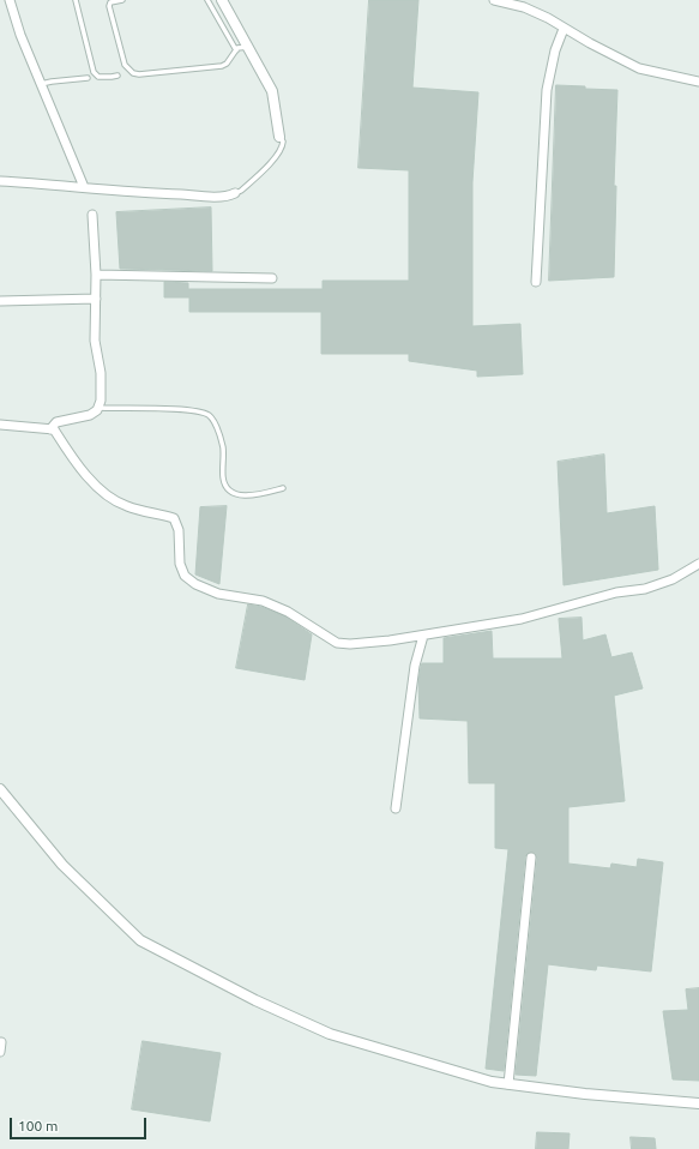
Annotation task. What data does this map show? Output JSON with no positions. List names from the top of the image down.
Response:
{
  "scale_bar": "100 m"
}
